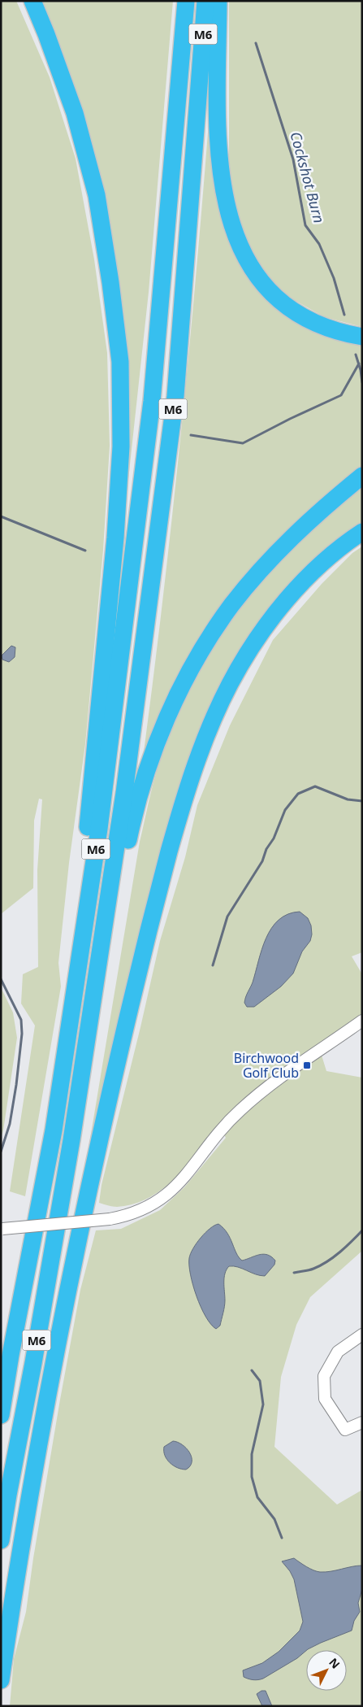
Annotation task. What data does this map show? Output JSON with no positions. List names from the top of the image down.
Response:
{
  "streets": {
    "highway": ["M6"]
  },
  "water": ["Cockshot Burn"],
  "places": {
    "transit": ["Birchwood Golf Club"]
  },
  "north": "top right"
}
